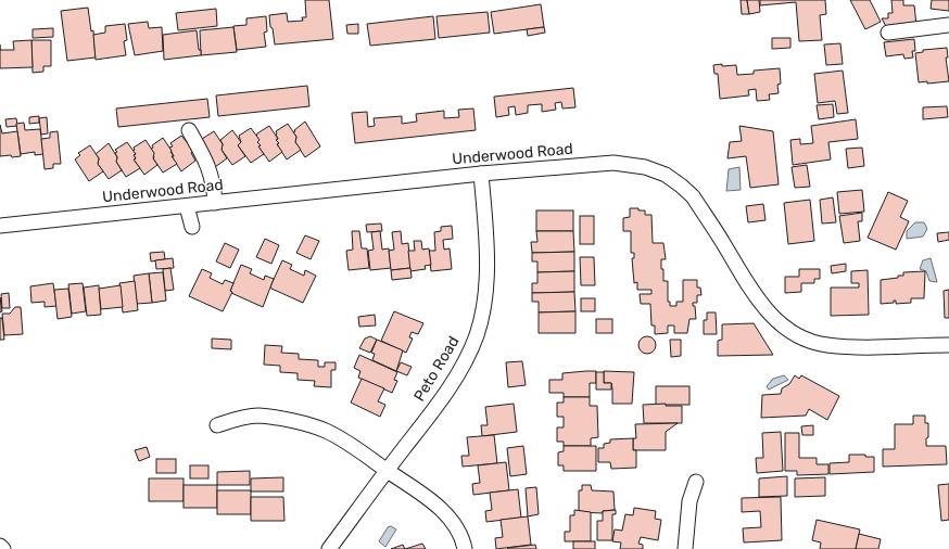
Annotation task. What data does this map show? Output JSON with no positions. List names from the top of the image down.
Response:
{
  "streets": {
    "street": ["Underwood Road", "Peto Road"]
  },
  "crossings": [
    ["Underwood Road", "Peto Road"]
  ]
}
